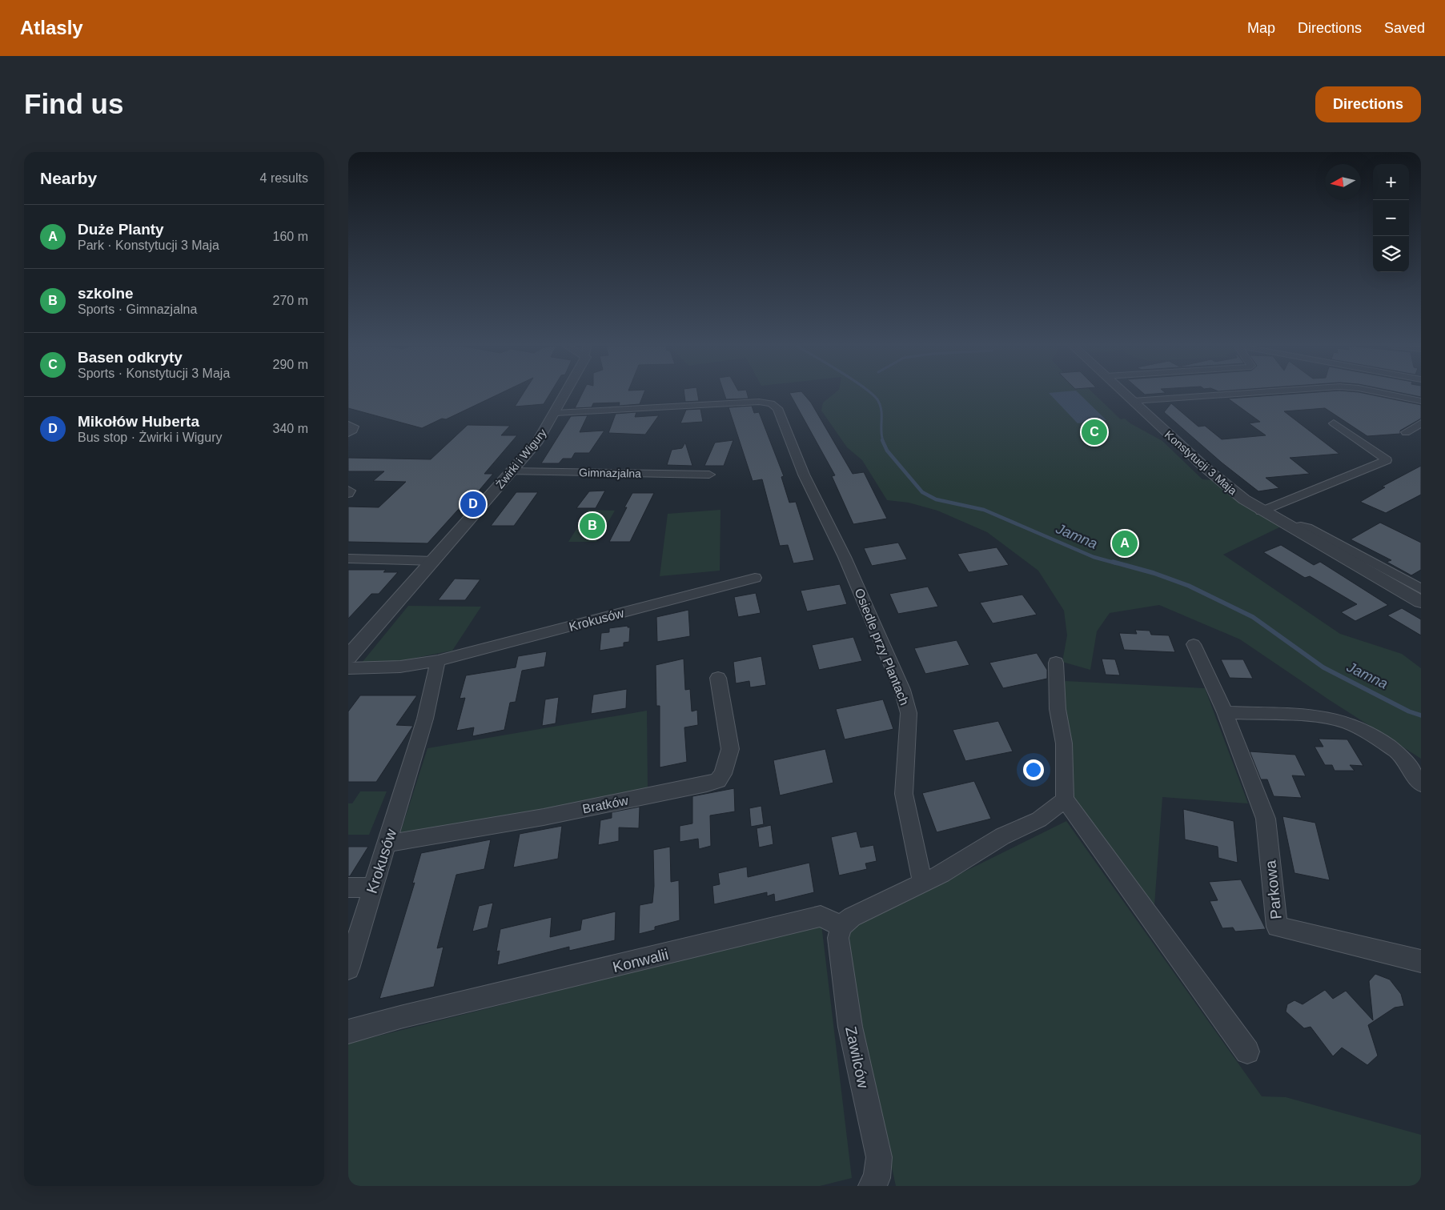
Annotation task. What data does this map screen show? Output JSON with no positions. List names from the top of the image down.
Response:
{
  "streets": {
    "street": [
      "Żwirki i Wigury",
      "Konstytucji 3 Maja",
      "Gimnazjalna",
      "Krokusów",
      "Osiedle przy Plantach",
      "Bratków",
      "Parkowa",
      "Konwalii",
      "Zawilców"
    ]
  },
  "crossings": [
    ["Żwirki i Wigury", "Gimnazjalna"],
    ["Krokusów", "Bratków"],
    ["Konwalii", "Zawilców"]
  ],
  "water": ["Jamna"],
  "north": "left",
  "page": {
    "header": "Atlasly",
    "nav": ["Map", "Directions", "Saved"],
    "buttons": "Directions",
    "title": "Find us",
    "heading": ["Nearby", "4 results"],
    "map_buttons": ["+", "−"],
    "list": [
      {
        "mark": "A",
        "name": "Duże Planty",
        "note": "Park · Konstytucji 3 Maja",
        "value": "160 m"
      },
      {
        "mark": "B",
        "name": "szkolne",
        "note": "Sports · Gimnazjalna",
        "value": "270 m"
      },
      {
        "mark": "C",
        "name": "Basen odkryty",
        "note": "Sports · Konstytucji 3 Maja",
        "value": "290 m"
      },
      {
        "mark": "D",
        "name": "Mikołów Huberta",
        "note": "Bus stop · Żwirki i Wigury",
        "value": "340 m"
      }
    ],
    "pins": [
      "C",
      "D",
      "B",
      "A"
    ]
  }
}
